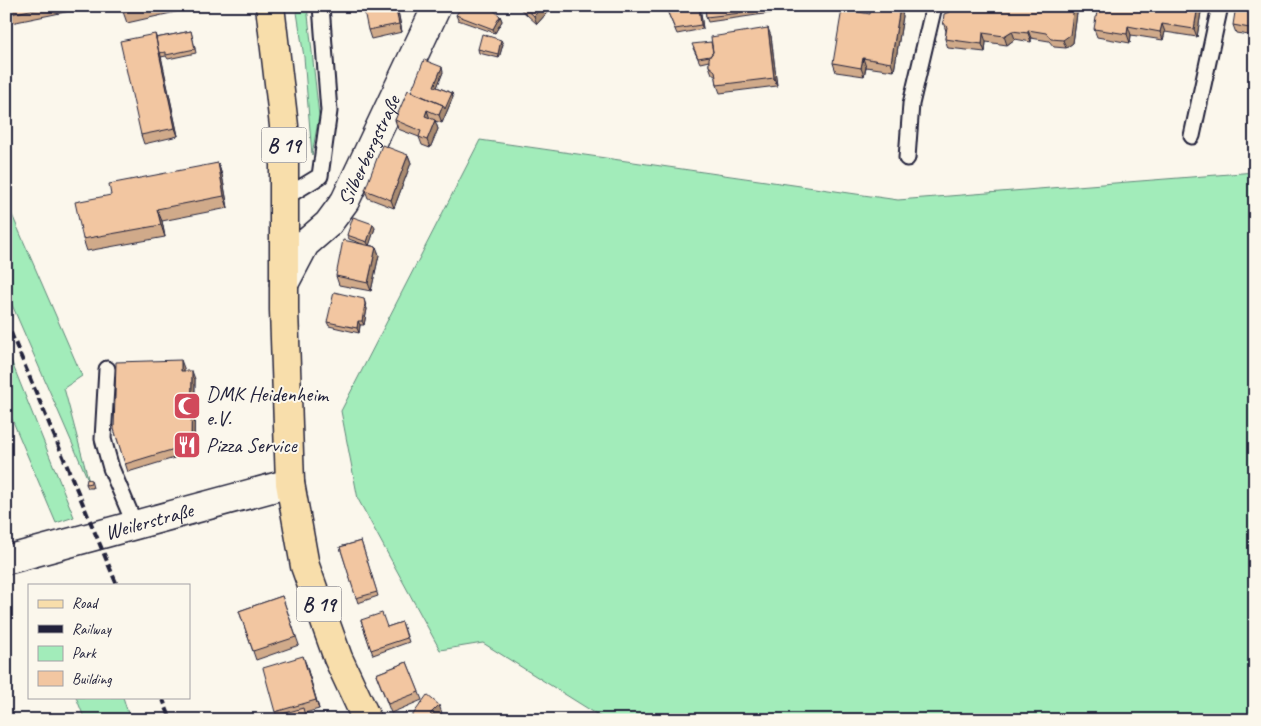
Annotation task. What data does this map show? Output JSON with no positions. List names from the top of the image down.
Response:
{
  "streets": {
    "main road": ["B 19"],
    "street": ["Silberbergstraße", "Weilerstraße"]
  },
  "crossings": [
    ["B 19", "Silberbergstraße"],
    ["B 19", "Weilerstraße"]
  ],
  "places": {
    "mosque": ["DMK Heidenheim e.V."],
    "restaurant": ["Pizza Service"]
  },
  "legend": [
    "Road",
    "Railway",
    "Park",
    "Building"
  ]
}
